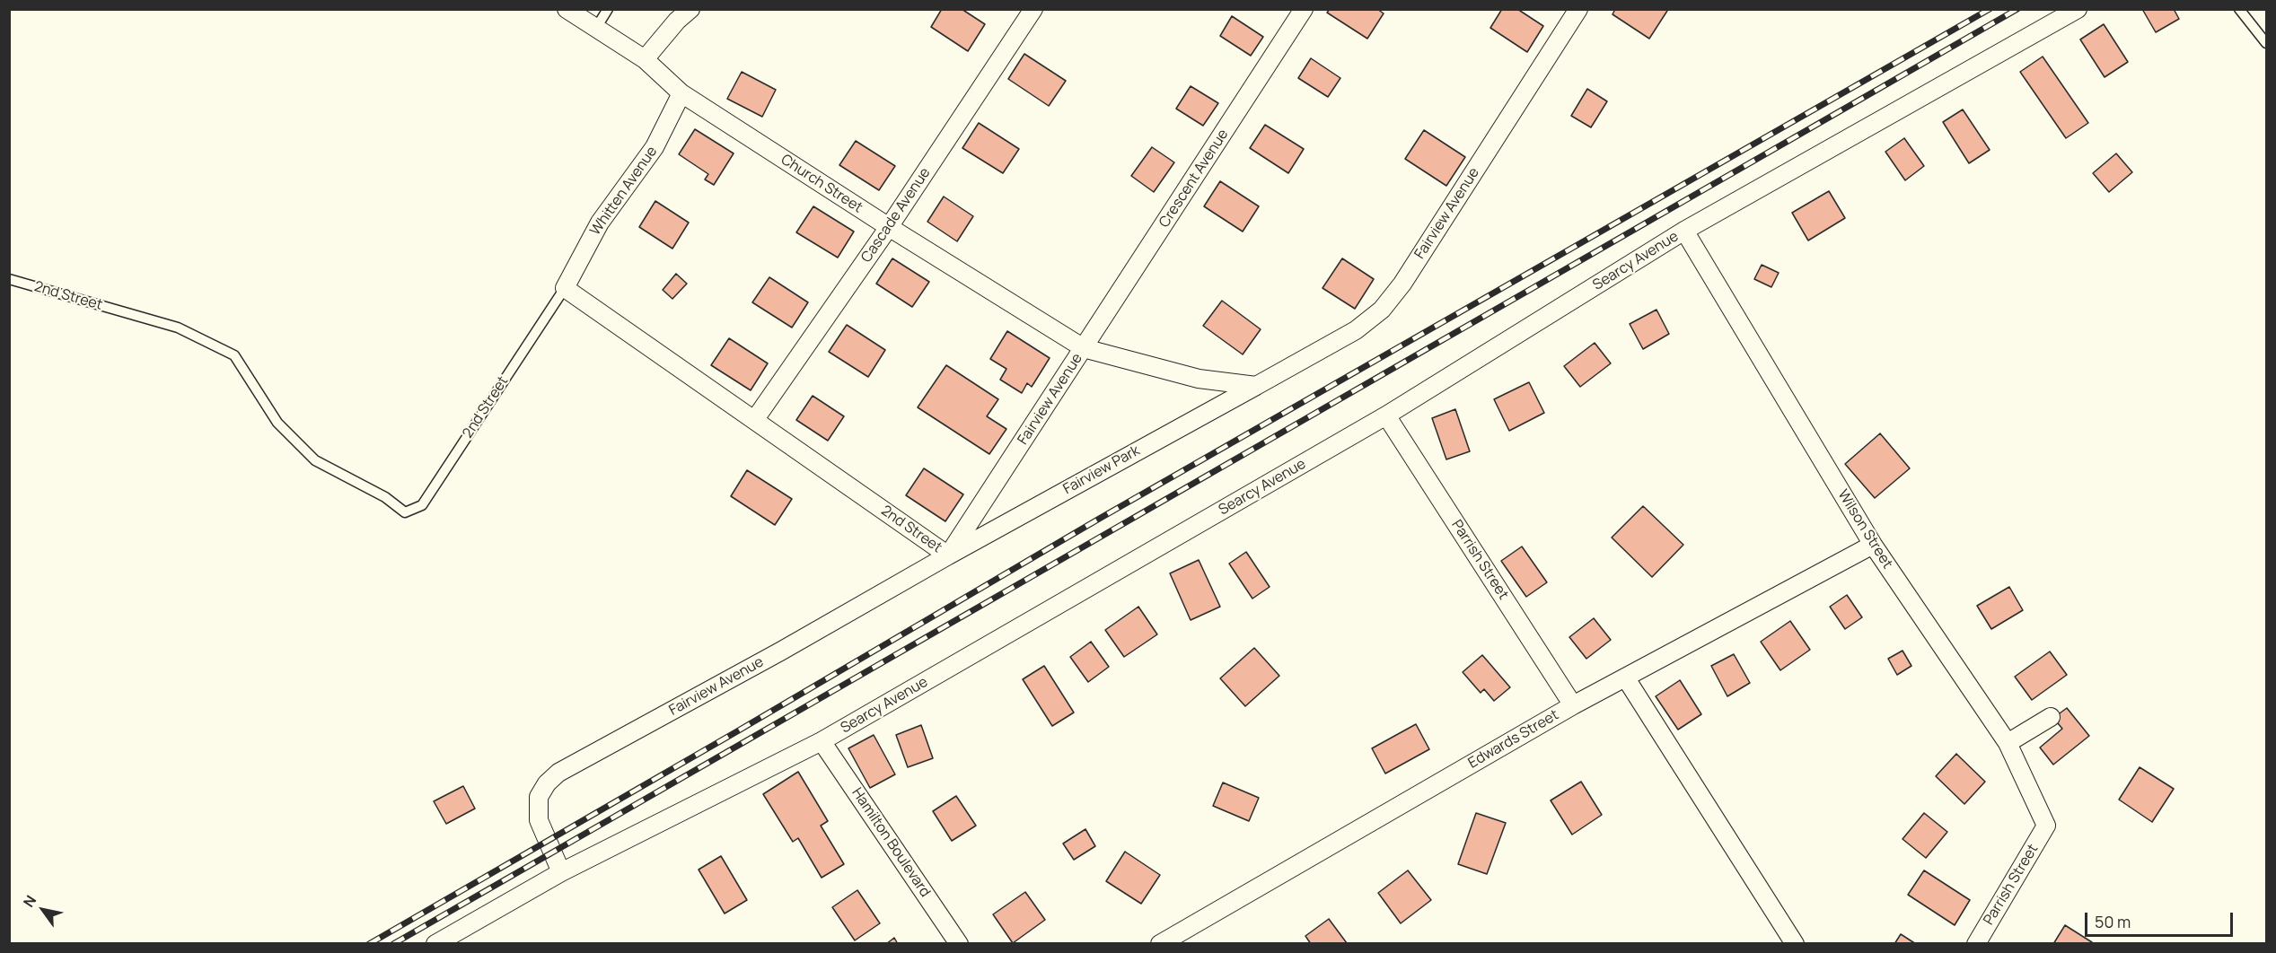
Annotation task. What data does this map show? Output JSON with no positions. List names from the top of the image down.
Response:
{
  "streets": {
    "street": [
      "Crescent Avenue",
      "Church Street",
      "Whitten Avenue",
      "Fairview Avenue",
      "Cascade Avenue",
      "Searcy Avenue",
      "2nd Street",
      "Fairview Park",
      "Wilson Street",
      "Parrish Street",
      "Edwards Street",
      "Hamilton Boulevard"
    ]
  },
  "crossings": [
    ["Crescent Avenue", "Church Street"],
    ["Crescent Avenue", "Fairview Avenue"],
    ["Church Street", "Whitten Avenue"],
    ["Church Street", "Fairview Avenue"],
    ["Church Street", "Cascade Avenue"],
    ["Whitten Avenue", "2nd Street"],
    ["Fairview Avenue", "Searcy Avenue"],
    ["Fairview Avenue", "2nd Street"],
    ["Fairview Avenue", "Fairview Park"],
    ["Cascade Avenue", "2nd Street"],
    ["Searcy Avenue", "Wilson Street"],
    ["Searcy Avenue", "Parrish Street"],
    ["Searcy Avenue", "Hamilton Boulevard"],
    ["2nd Street", "Fairview Park"],
    ["Wilson Street", "Parrish Street"],
    ["Wilson Street", "Edwards Street"],
    ["Parrish Street", "Edwards Street"]
  ],
  "scale_bar": "50 m",
  "north": "top left"
}
